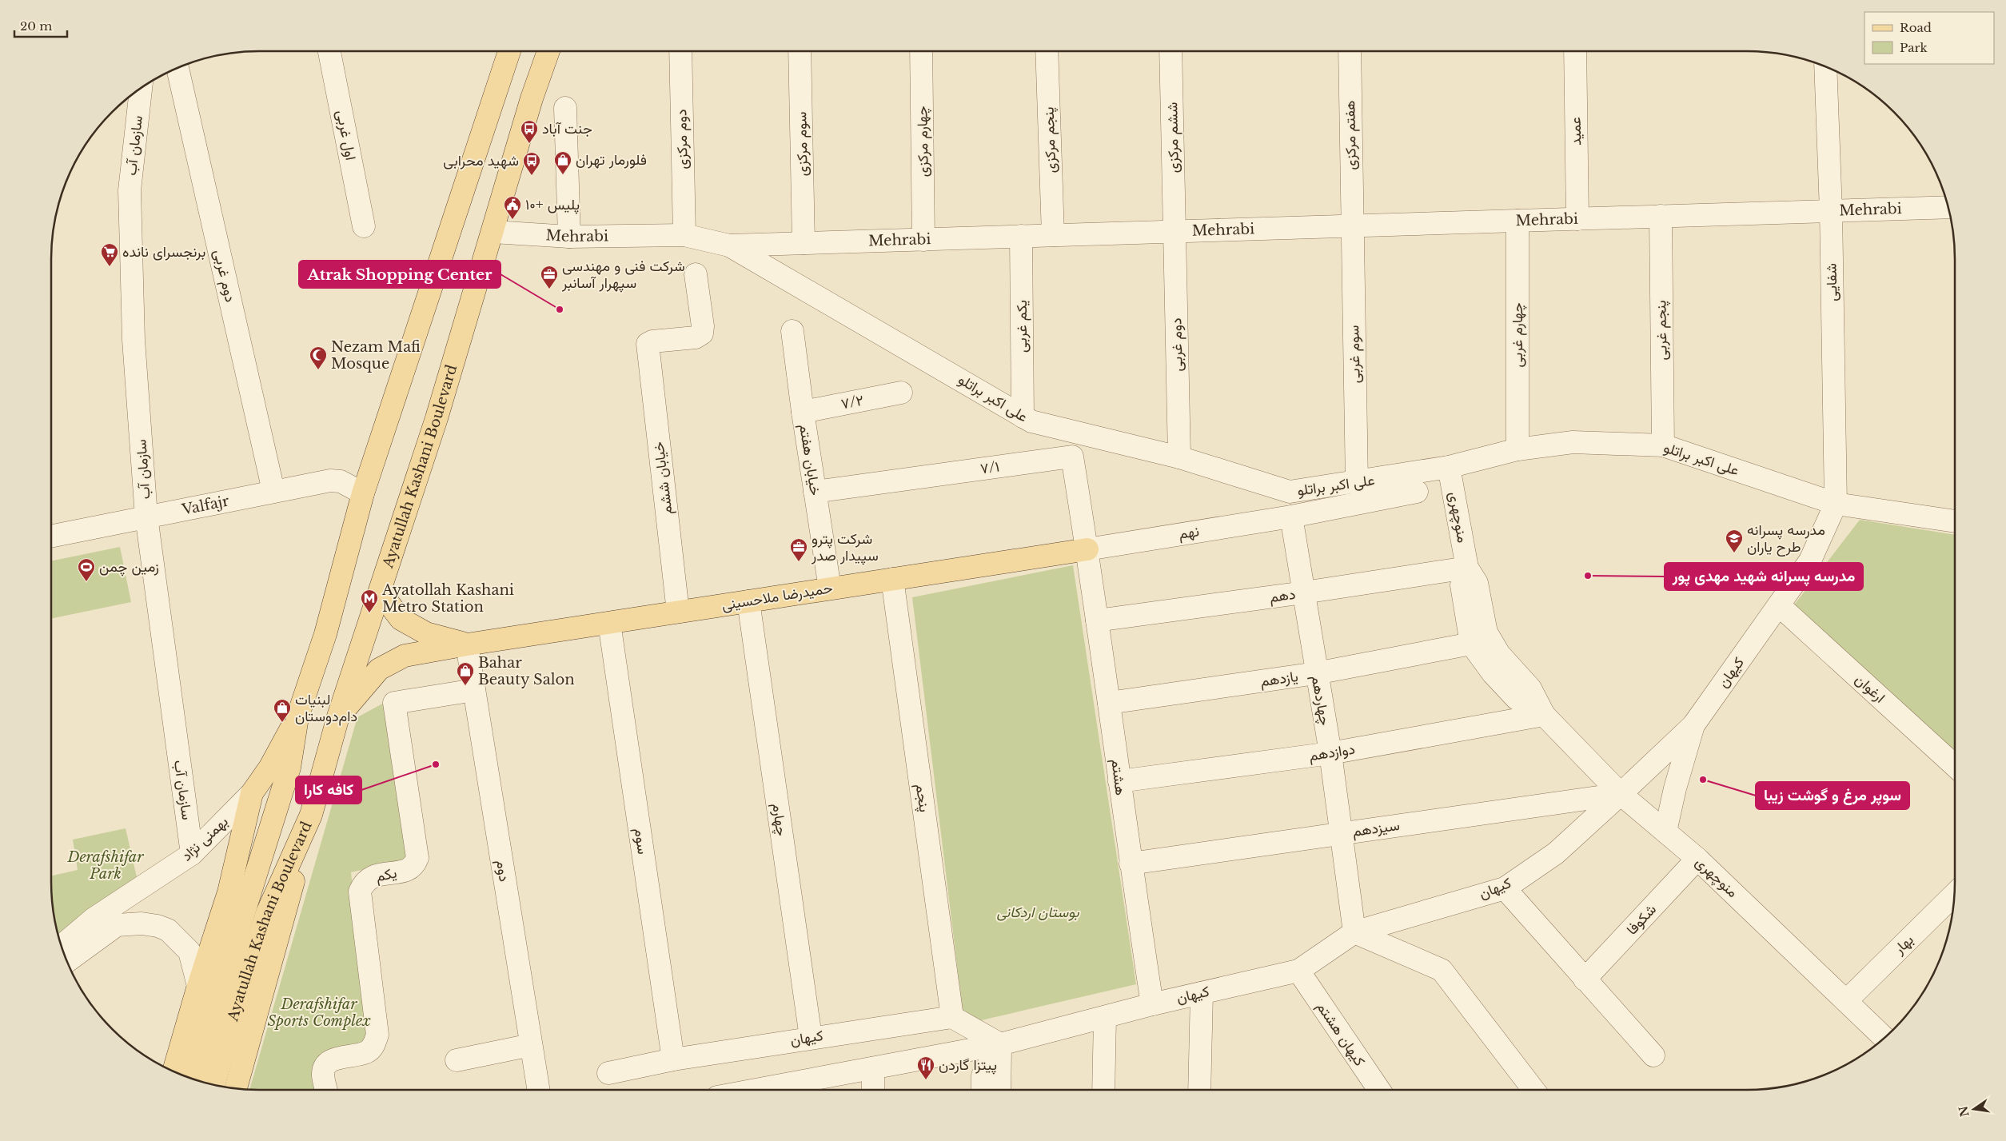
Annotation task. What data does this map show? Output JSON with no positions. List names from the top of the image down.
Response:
{
  "streets": {
    "main road": ["Ayatullah Kashani Boulevard", "حمیدرضا ملاحسینی"],
    "street": [
      "عمید",
      "اول غربی",
      "هفتم مرکزی",
      "ششم مرکزی",
      "دوم مرکزی",
      "پنجم مرکزی",
      "چهارم مرکزی",
      "سوم مرکزی",
      "سازمان آب",
      "Mehrabi",
      "دوم غربی",
      "شفایی",
      "یکم غربی",
      "پنجم غربی",
      "چهارم غربی",
      "سوم غربی",
      "علی اکبر براتلو",
      "۷/۲",
      "خیابان هفتم",
      "۷/۱",
      "خیابان ششم",
      "Valfajr",
      "منوچهری",
      "نهم",
      "دهم",
      "کیهان",
      "یازدهم",
      "ارغوان",
      "چهاردهم",
      "دوازدهم",
      "هشتم",
      "پنجم",
      "چهارم",
      "سیزدهم",
      "بهمنی نژاد",
      "سوم",
      "دوم",
      "یکم",
      "شکوفا",
      "بهار",
      "کیهان هشتم"
    ]
  },
  "crossings": [
    ["عمید", "Mehrabi"],
    ["هفتم مرکزی", "Mehrabi"],
    ["هفتم مرکزی", "سوم غربی"],
    ["ششم مرکزی", "Mehrabi"],
    ["ششم مرکزی", "دوم غربی"],
    ["دوم مرکزی", "Mehrabi"],
    ["پنجم مرکزی", "Mehrabi"],
    ["چهارم مرکزی", "Mehrabi"],
    ["سوم مرکزی", "Mehrabi"],
    ["سازمان آب", "Valfajr"],
    ["سازمان آب", "بهمنی نژاد"],
    ["Mehrabi", "دوم غربی"],
    ["Mehrabi", "شفایی"],
    ["Mehrabi", "یکم غربی"],
    ["Mehrabi", "پنجم غربی"],
    ["Mehrabi", "چهارم غربی"],
    ["Mehrabi", "سوم غربی"],
    ["Mehrabi", "علی اکبر براتلو"],
    ["Mehrabi", "Ayatullah Kashani Boulevard"],
    ["دوم غربی", "علی اکبر براتلو"],
    ["دوم غربی", "Valfajr"],
    ["شفایی", "علی اکبر براتلو"],
    ["شفایی", "کیهان"],
    ["یکم غربی", "علی اکبر براتلو"],
    ["پنجم غربی", "علی اکبر براتلو"],
    ["چهارم غربی", "علی اکبر براتلو"],
    ["سوم غربی", "علی اکبر براتلو"],
    ["علی اکبر براتلو", "منوچهری"],
    ["علی اکبر براتلو", "کیهان"],
    ["۷/۲", "خیابان هفتم"],
    ["خیابان هفتم", "۷/۱"],
    ["خیابان هفتم", "حمیدرضا ملاحسینی"],
    ["Ayatullah Kashani Boulevard", "Valfajr"],
    ["Ayatullah Kashani Boulevard", "حمیدرضا ملاحسینی"],
    ["۷/۱", "نهم"],
    ["۷/۱", "حمیدرضا ملاحسینی"],
    ["۷/۱", "هشتم"],
    ["خیابان ششم", "حمیدرضا ملاحسینی"],
    ["منوچهری", "دهم"],
    ["منوچهری", "کیهان"],
    ["منوچهری", "یازدهم"],
    ["منوچهری", "دوازدهم"],
    ["منوچهری", "سیزدهم"],
    ["منوچهری", "شکوفا"],
    ["منوچهری", "بهار"],
    ["نهم", "حمیدرضا ملاحسینی"],
    ["نهم", "چهاردهم"],
    ["نهم", "هشتم"],
    ["دهم", "چهاردهم"],
    ["دهم", "هشتم"],
    ["حمیدرضا ملاحسینی", "هشتم"],
    ["حمیدرضا ملاحسینی", "پنجم"],
    ["حمیدرضا ملاحسینی", "چهارم"],
    ["حمیدرضا ملاحسینی", "سوم"],
    ["حمیدرضا ملاحسینی", "دوم"],
    ["کیهان", "ارغوان"],
    ["کیهان", "چهاردهم"],
    ["کیهان", "هشتم"],
    ["کیهان", "پنجم"],
    ["کیهان", "چهارم"],
    ["کیهان", "سیزدهم"],
    ["کیهان", "سوم"],
    ["کیهان", "کیهان هشتم"],
    ["یازدهم", "چهاردهم"],
    ["یازدهم", "هشتم"],
    ["چهاردهم", "دوازدهم"],
    ["چهاردهم", "سیزدهم"],
    ["دوازدهم", "هشتم"],
    ["هشتم", "سیزدهم"],
    ["دوم", "یکم"]
  ],
  "parks": ["Derafshifar Park", "بوستان اردکانی", "Derafshifar Sports Complex"],
  "places": {
    "bus stop": ["جنت آباد", "شهید محرابی"],
    "shop": ["فلورمار تهران", "Bahar Beauty Salon", "لبنیات دام‌دوستان"],
    "public building": ["پلیس +۱۰"],
    "supermarket": ["برنجسرای نانده"],
    "office": ["شرکت فنی و مهندسی سپهرار آسانبر", "شرکت پترو سپیدار صدر"],
    "other": [
      "Atrak Shopping Center",
      "مدرسه پسرانه شهید مهدی پور",
      "کافه کارا",
      "سوپر مرغ و گوشت زیبا"
    ],
    "mosque": ["Nezam Mafi Mosque"],
    "school or university": ["مدرسه پسرانه طرح یاران"],
    "sports": ["زمین چمن"],
    "metro station": ["Ayatollah Kashani Metro Station"],
    "restaurant": ["پیتزا گاردن"]
  },
  "legend": ["Road", "Park"],
  "scale_bar": "20 m",
  "north": "left"
}
